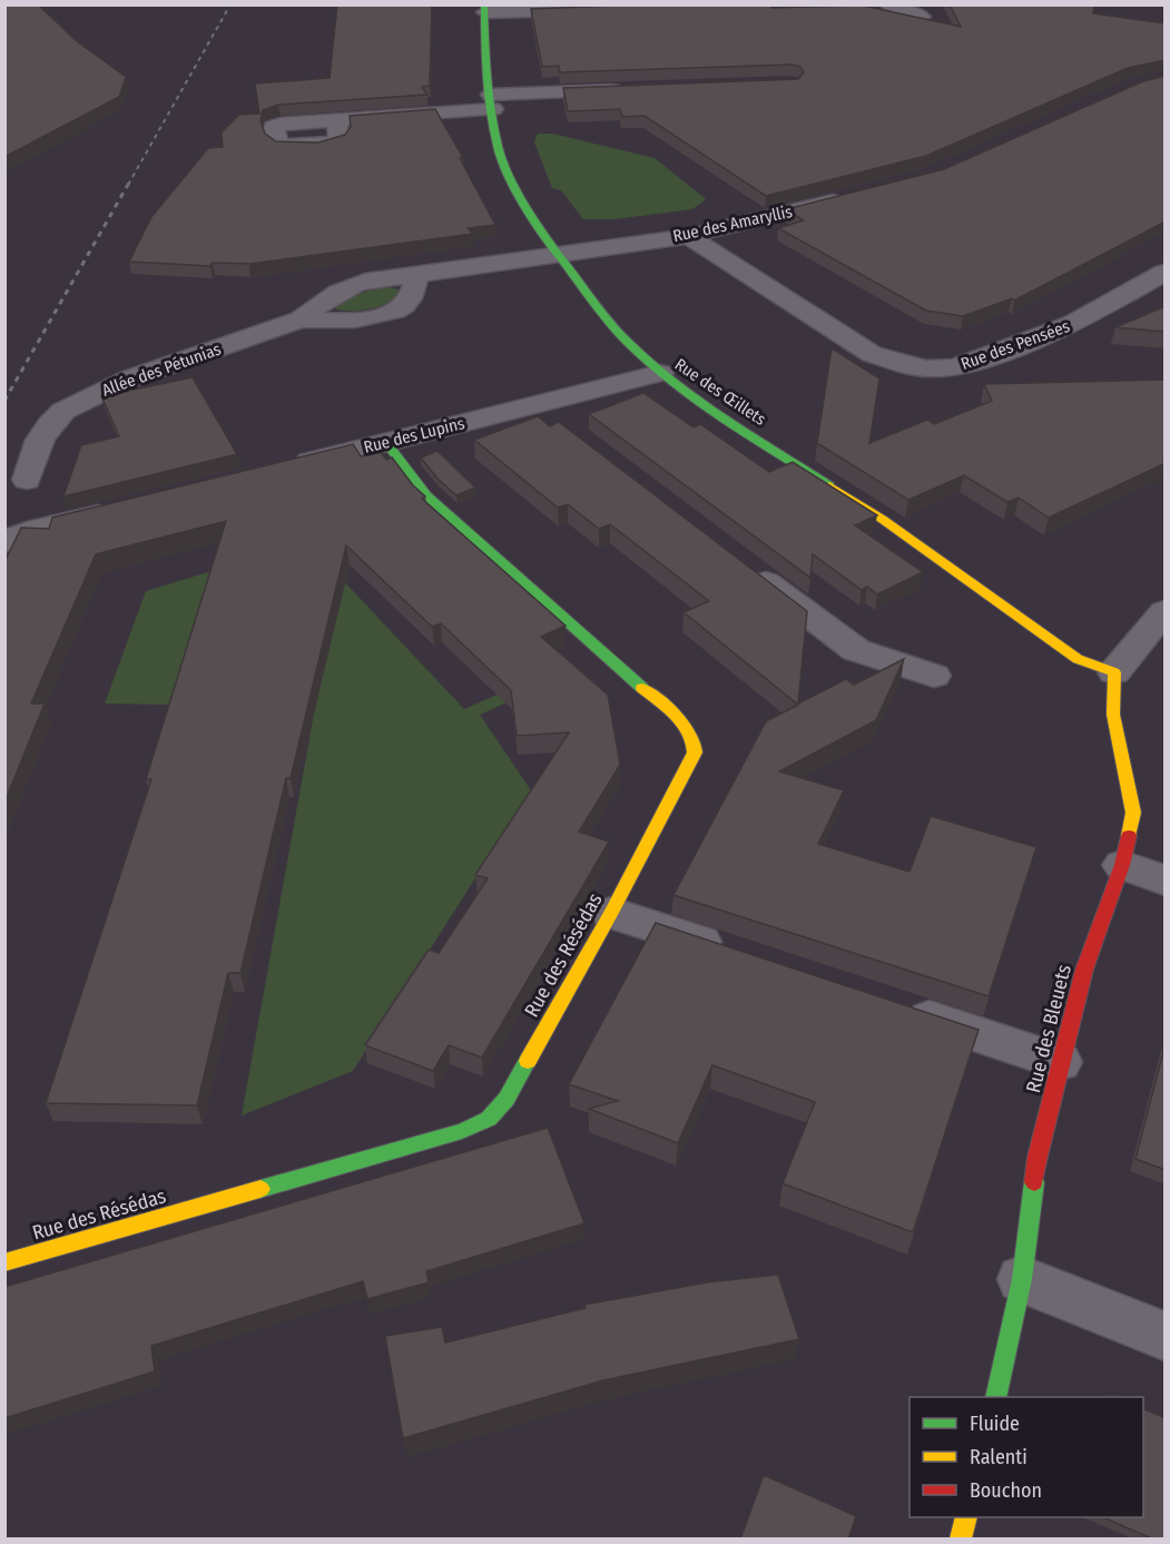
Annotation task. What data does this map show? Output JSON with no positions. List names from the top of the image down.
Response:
{
  "streets": {
    "street": [
      "Rue des Amaryllis",
      "Rue des Pensées",
      "Allée des Pétunias",
      "Rue des Œillets",
      "Rue des Lupins",
      "Rue des Résédas",
      "Rue des Bleuets"
    ]
  },
  "crossings": [
    ["Rue des Amaryllis", "Rue des Pensées"],
    ["Rue des Amaryllis", "Allée des Pétunias"],
    ["Rue des Amaryllis", "Rue des Œillets"],
    ["Allée des Pétunias", "Rue des Œillets"],
    ["Rue des Œillets", "Rue des Lupins"],
    ["Rue des Œillets", "Rue des Bleuets"],
    ["Rue des Lupins", "Rue des Résédas"]
  ],
  "legend": ["Fluide", "Ralenti", "Bouchon"]
}
